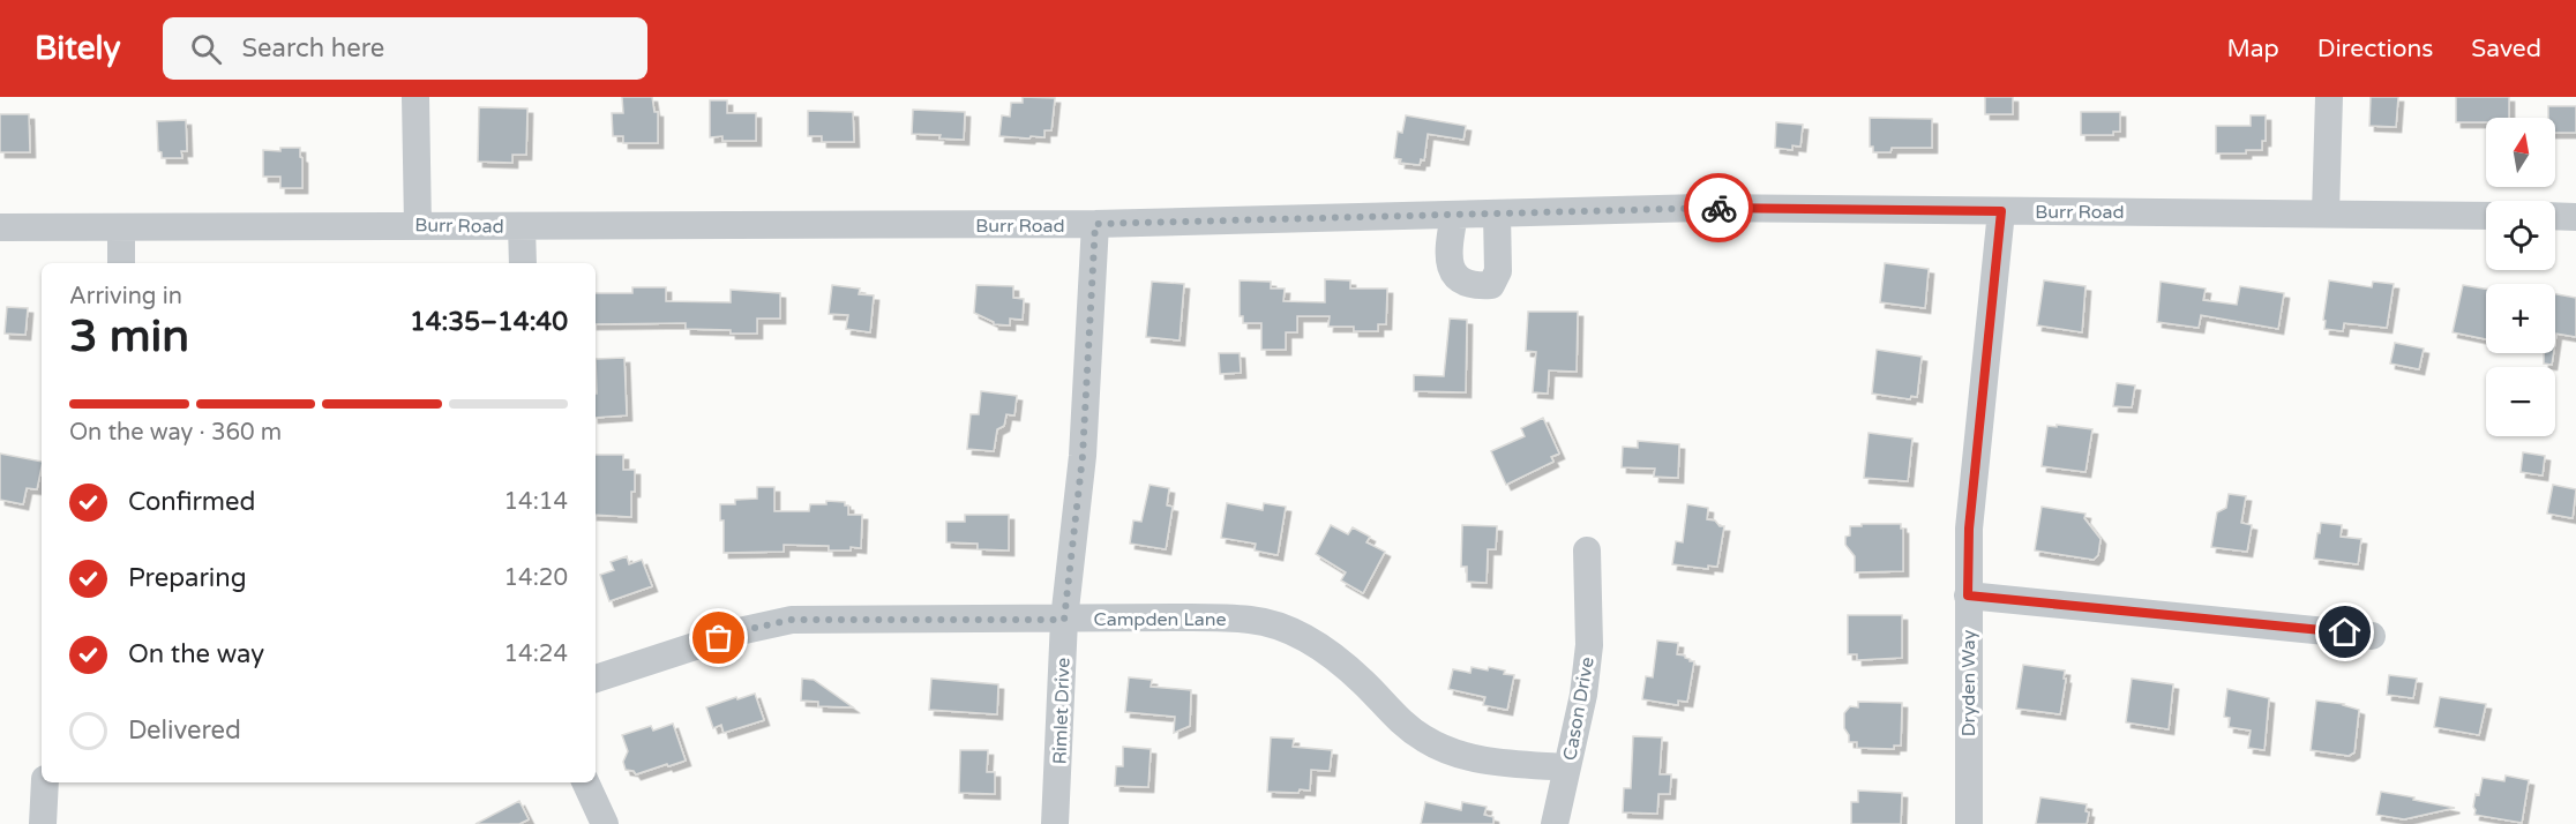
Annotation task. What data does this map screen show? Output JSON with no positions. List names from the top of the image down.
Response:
{
  "streets": {
    "street": [
      "Burr Road",
      "Campden Lane",
      "Dryden Way",
      "Cason Drive",
      "Rimlet Drive"
    ]
  },
  "crossings": [
    ["Burr Road", "Dryden Way"],
    ["Burr Road", "Rimlet Drive"],
    ["Campden Lane", "Cason Drive"],
    ["Campden Lane", "Rimlet Drive"]
  ],
  "north": "top",
  "page": {
    "header": "Bitely",
    "search": "Search here",
    "nav": ["Map", "Directions", "Saved"],
    "map_buttons": ["+", "−"],
    "heading": ["3 min", "Arriving in", "14:35–14:40"],
    "bar": "On the way · 360 m",
    "list": [
      ["Confirmed", "14:14"],
      ["Preparing", "14:20"],
      ["On the way", "14:24"],
      "Delivered"
    ]
  }
}
